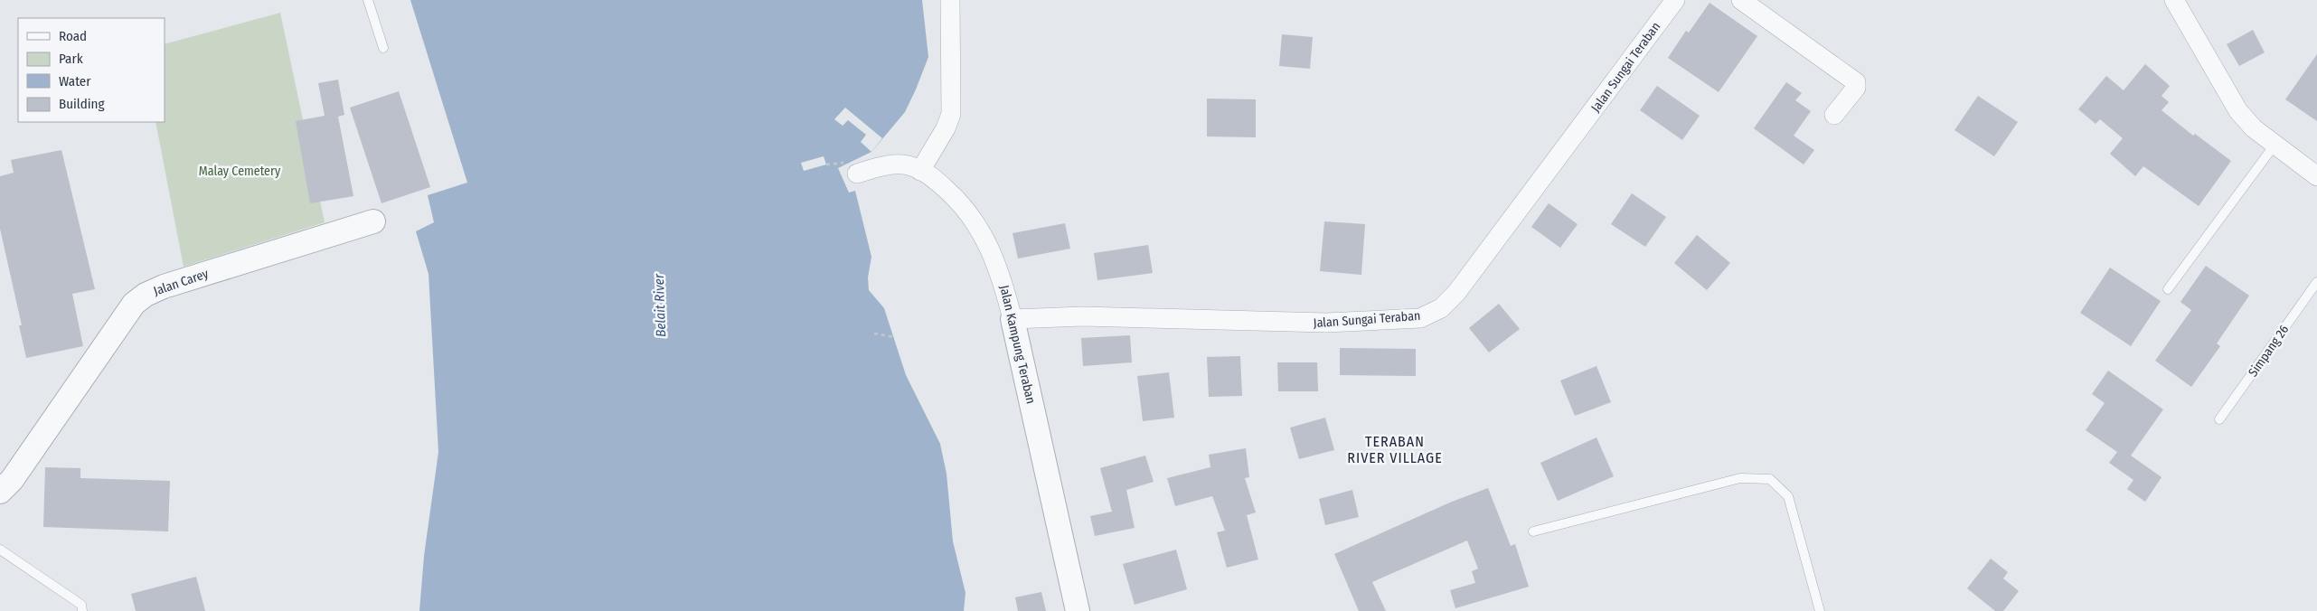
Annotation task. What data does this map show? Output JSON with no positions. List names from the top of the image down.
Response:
{
  "streets": {
    "street": ["Jalan Sungai Teraban", "Jalan Carey", "Jalan Kampung Teraban"],
    "lane": ["Simpang 26"]
  },
  "crossings": [
    ["Jalan Sungai Teraban", "Jalan Kampung Teraban"]
  ],
  "districts": ["TERABAN RIVER VILLAGE"],
  "water": ["Belait River"],
  "parks": ["Malay Cemetery"],
  "legend": [
    "Road",
    "Park",
    "Water",
    "Building"
  ]
}
